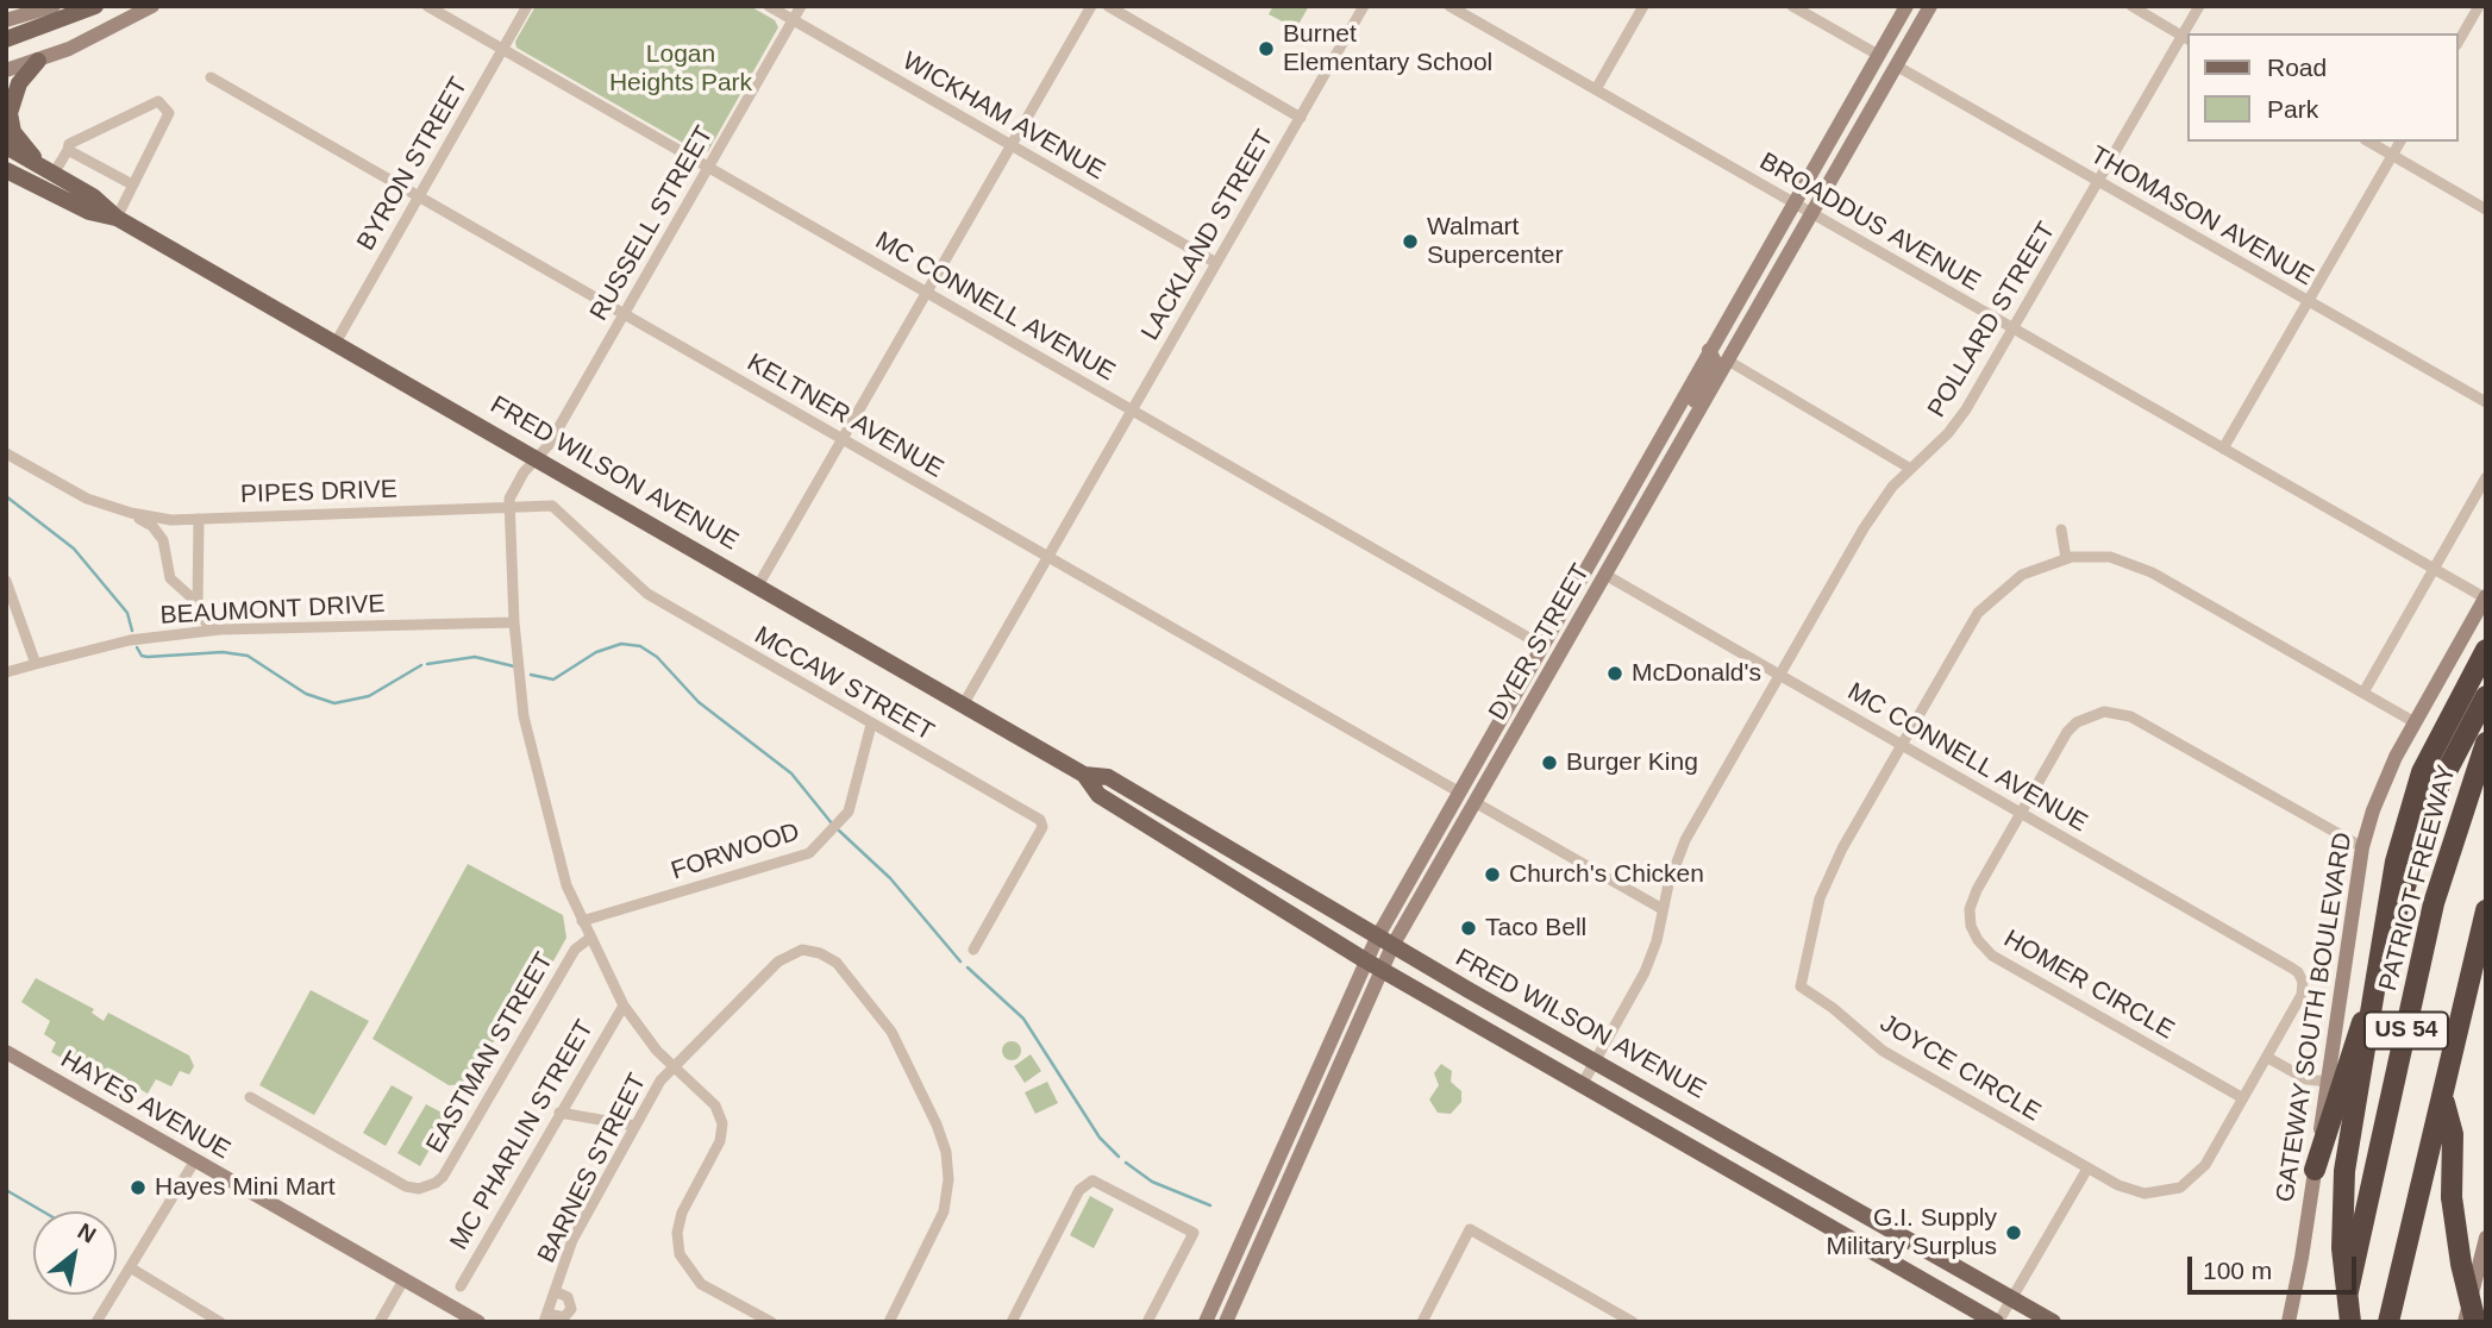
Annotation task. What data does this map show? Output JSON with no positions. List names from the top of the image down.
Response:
{
  "streets": {
    "highway": ["PATRIOT FREEWAY", "US 54"],
    "main road": [
      "FRED WILSON AVENUE",
      "DYER STREET",
      "GATEWAY SOUTH BOULEVARD",
      "HAYES AVENUE"
    ],
    "street": [
      "WICKHAM AVENUE",
      "BYRON STREET",
      "THOMASON AVENUE",
      "BROADDUS AVENUE",
      "RUSSELL STREET",
      "LACKLAND STREET",
      "MC CONNELL AVENUE",
      "POLLARD STREET",
      "KELTNER AVENUE",
      "PIPES DRIVE",
      "BEAUMONT DRIVE",
      "MCCAW STREET",
      "FORWOOD",
      "HOMER CIRCLE",
      "EASTMAN STREET",
      "JOYCE CIRCLE",
      "MC PHARLIN STREET",
      "BARNES STREET"
    ]
  },
  "crossings": [
    ["WICKHAM AVENUE", "RUSSELL STREET"],
    ["WICKHAM AVENUE", "LACKLAND STREET"],
    ["BYRON STREET", "MC CONNELL AVENUE"],
    ["BYRON STREET", "KELTNER AVENUE"],
    ["BYRON STREET", "FRED WILSON AVENUE"],
    ["THOMASON AVENUE", "POLLARD STREET"],
    ["THOMASON AVENUE", "DYER STREET"],
    ["BROADDUS AVENUE", "POLLARD STREET"],
    ["BROADDUS AVENUE", "DYER STREET"],
    ["BROADDUS AVENUE", "GATEWAY SOUTH BOULEVARD"],
    ["RUSSELL STREET", "MC CONNELL AVENUE"],
    ["RUSSELL STREET", "KELTNER AVENUE"],
    ["RUSSELL STREET", "FRED WILSON AVENUE"],
    ["RUSSELL STREET", "PIPES DRIVE"],
    ["RUSSELL STREET", "MCCAW STREET"],
    ["LACKLAND STREET", "MC CONNELL AVENUE"],
    ["LACKLAND STREET", "KELTNER AVENUE"],
    ["LACKLAND STREET", "FRED WILSON AVENUE"],
    ["MC CONNELL AVENUE", "POLLARD STREET"],
    ["MC CONNELL AVENUE", "DYER STREET"],
    ["MC CONNELL AVENUE", "HOMER CIRCLE"],
    ["MC CONNELL AVENUE", "JOYCE CIRCLE"],
    ["POLLARD STREET", "FRED WILSON AVENUE"],
    ["KELTNER AVENUE", "DYER STREET"],
    ["FRED WILSON AVENUE", "DYER STREET"],
    ["PIPES DRIVE", "BEAUMONT DRIVE"],
    ["PIPES DRIVE", "MCCAW STREET"],
    ["MCCAW STREET", "FORWOOD"],
    ["HOMER CIRCLE", "GATEWAY SOUTH BOULEVARD"],
    ["HOMER CIRCLE", "JOYCE CIRCLE"],
    ["GATEWAY SOUTH BOULEVARD", "JOYCE CIRCLE"]
  ],
  "parks": ["Logan Heights Park"],
  "places": [
    "Burnet Elementary School",
    "Walmart Supercenter",
    "McDonald's",
    "Burger King",
    "Church's Chicken",
    "Taco Bell",
    "Hayes Mini Mart",
    "G.I. Supply Military Surplus"
  ],
  "legend": ["Road", "Park"],
  "scale_bar": "100 m",
  "north": "top right"
}
